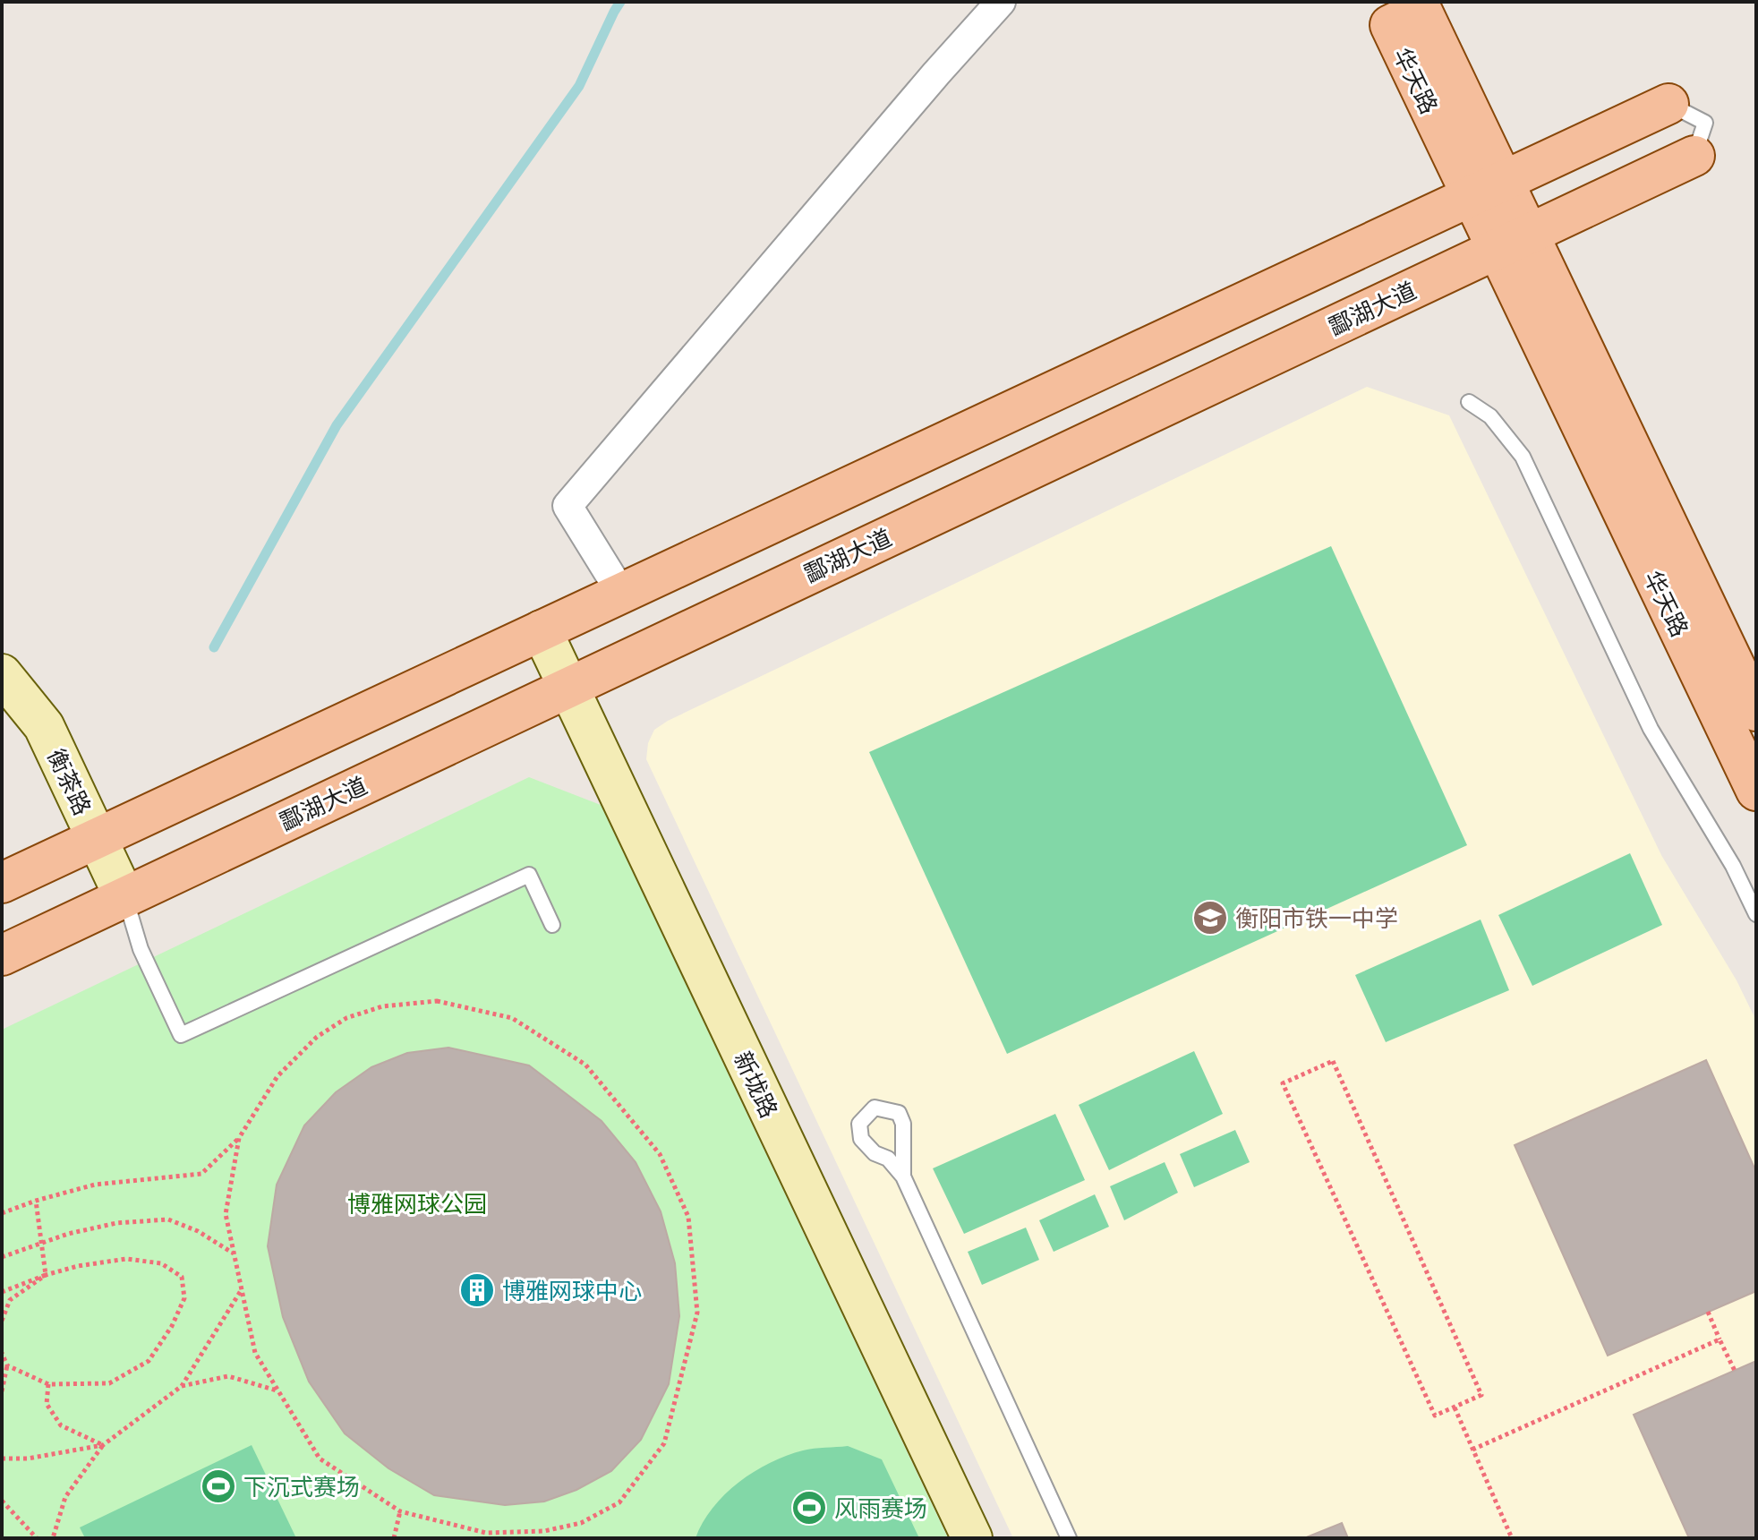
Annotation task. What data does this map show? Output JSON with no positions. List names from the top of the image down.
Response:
{
  "streets": {
    "main road": [
      "华天路",
      "酃湖大道",
      "衡茶路",
      "新垅路"
    ]
  },
  "crossings": [
    ["华天路", "酃湖大道"],
    ["酃湖大道", "衡茶路"],
    ["酃湖大道", "新垅路"]
  ],
  "parks": ["博雅网球公园"],
  "places": {
    "school or university": ["衡阳市铁一中学"],
    "building": ["博雅网球中心"],
    "sports": ["下沉式赛场", "风雨赛场"]
  }
}
